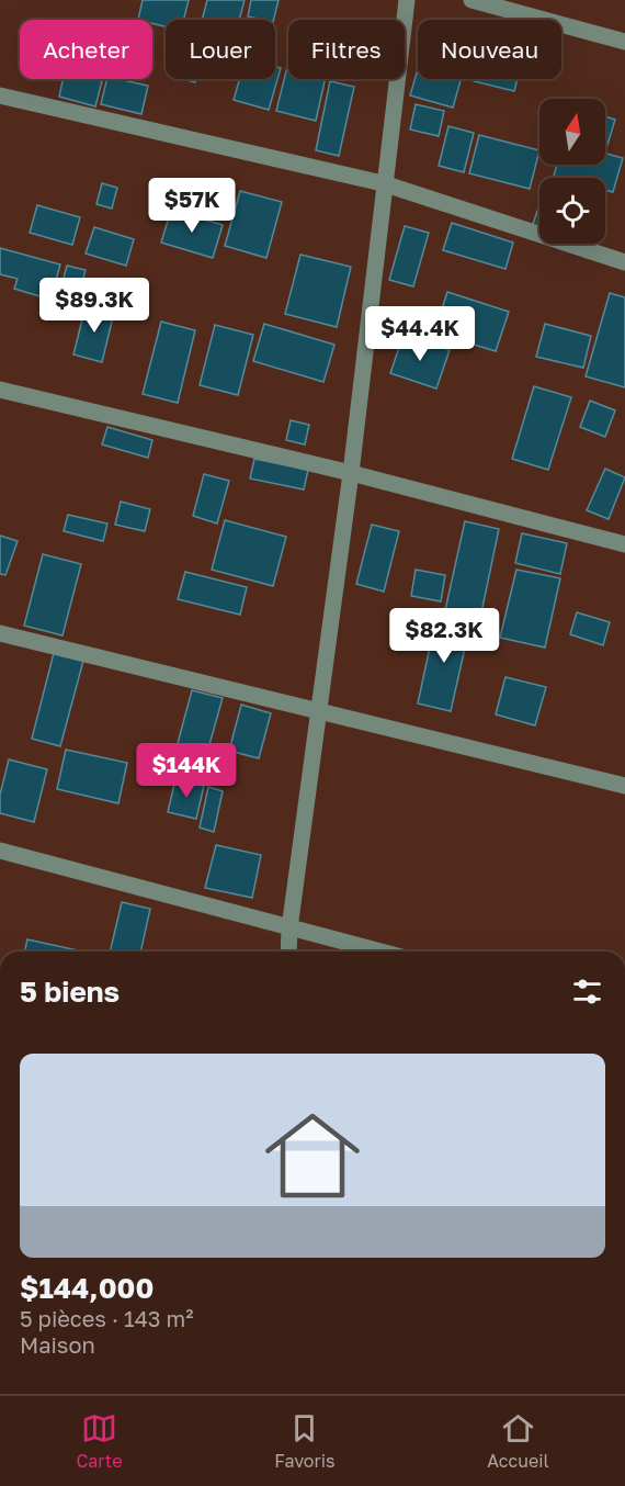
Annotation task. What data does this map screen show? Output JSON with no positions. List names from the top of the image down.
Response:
{
  "north": "top",
  "page": {
    "chip": [
      "Acheter",
      "Louer",
      "Filtres",
      "Nouveau"
    ],
    "price": [
      "$57K",
      "$89.3K",
      "$44.4K",
      "$82.3K",
      "$144K"
    ],
    "heading": "5 biens",
    "list": [
      {
        "name": "$144,000",
        "note": "5 pièces · 143 m² · Maison"
      }
    ],
    "tabs": ["Carte", "Favoris", "Accueil"]
  }
}
